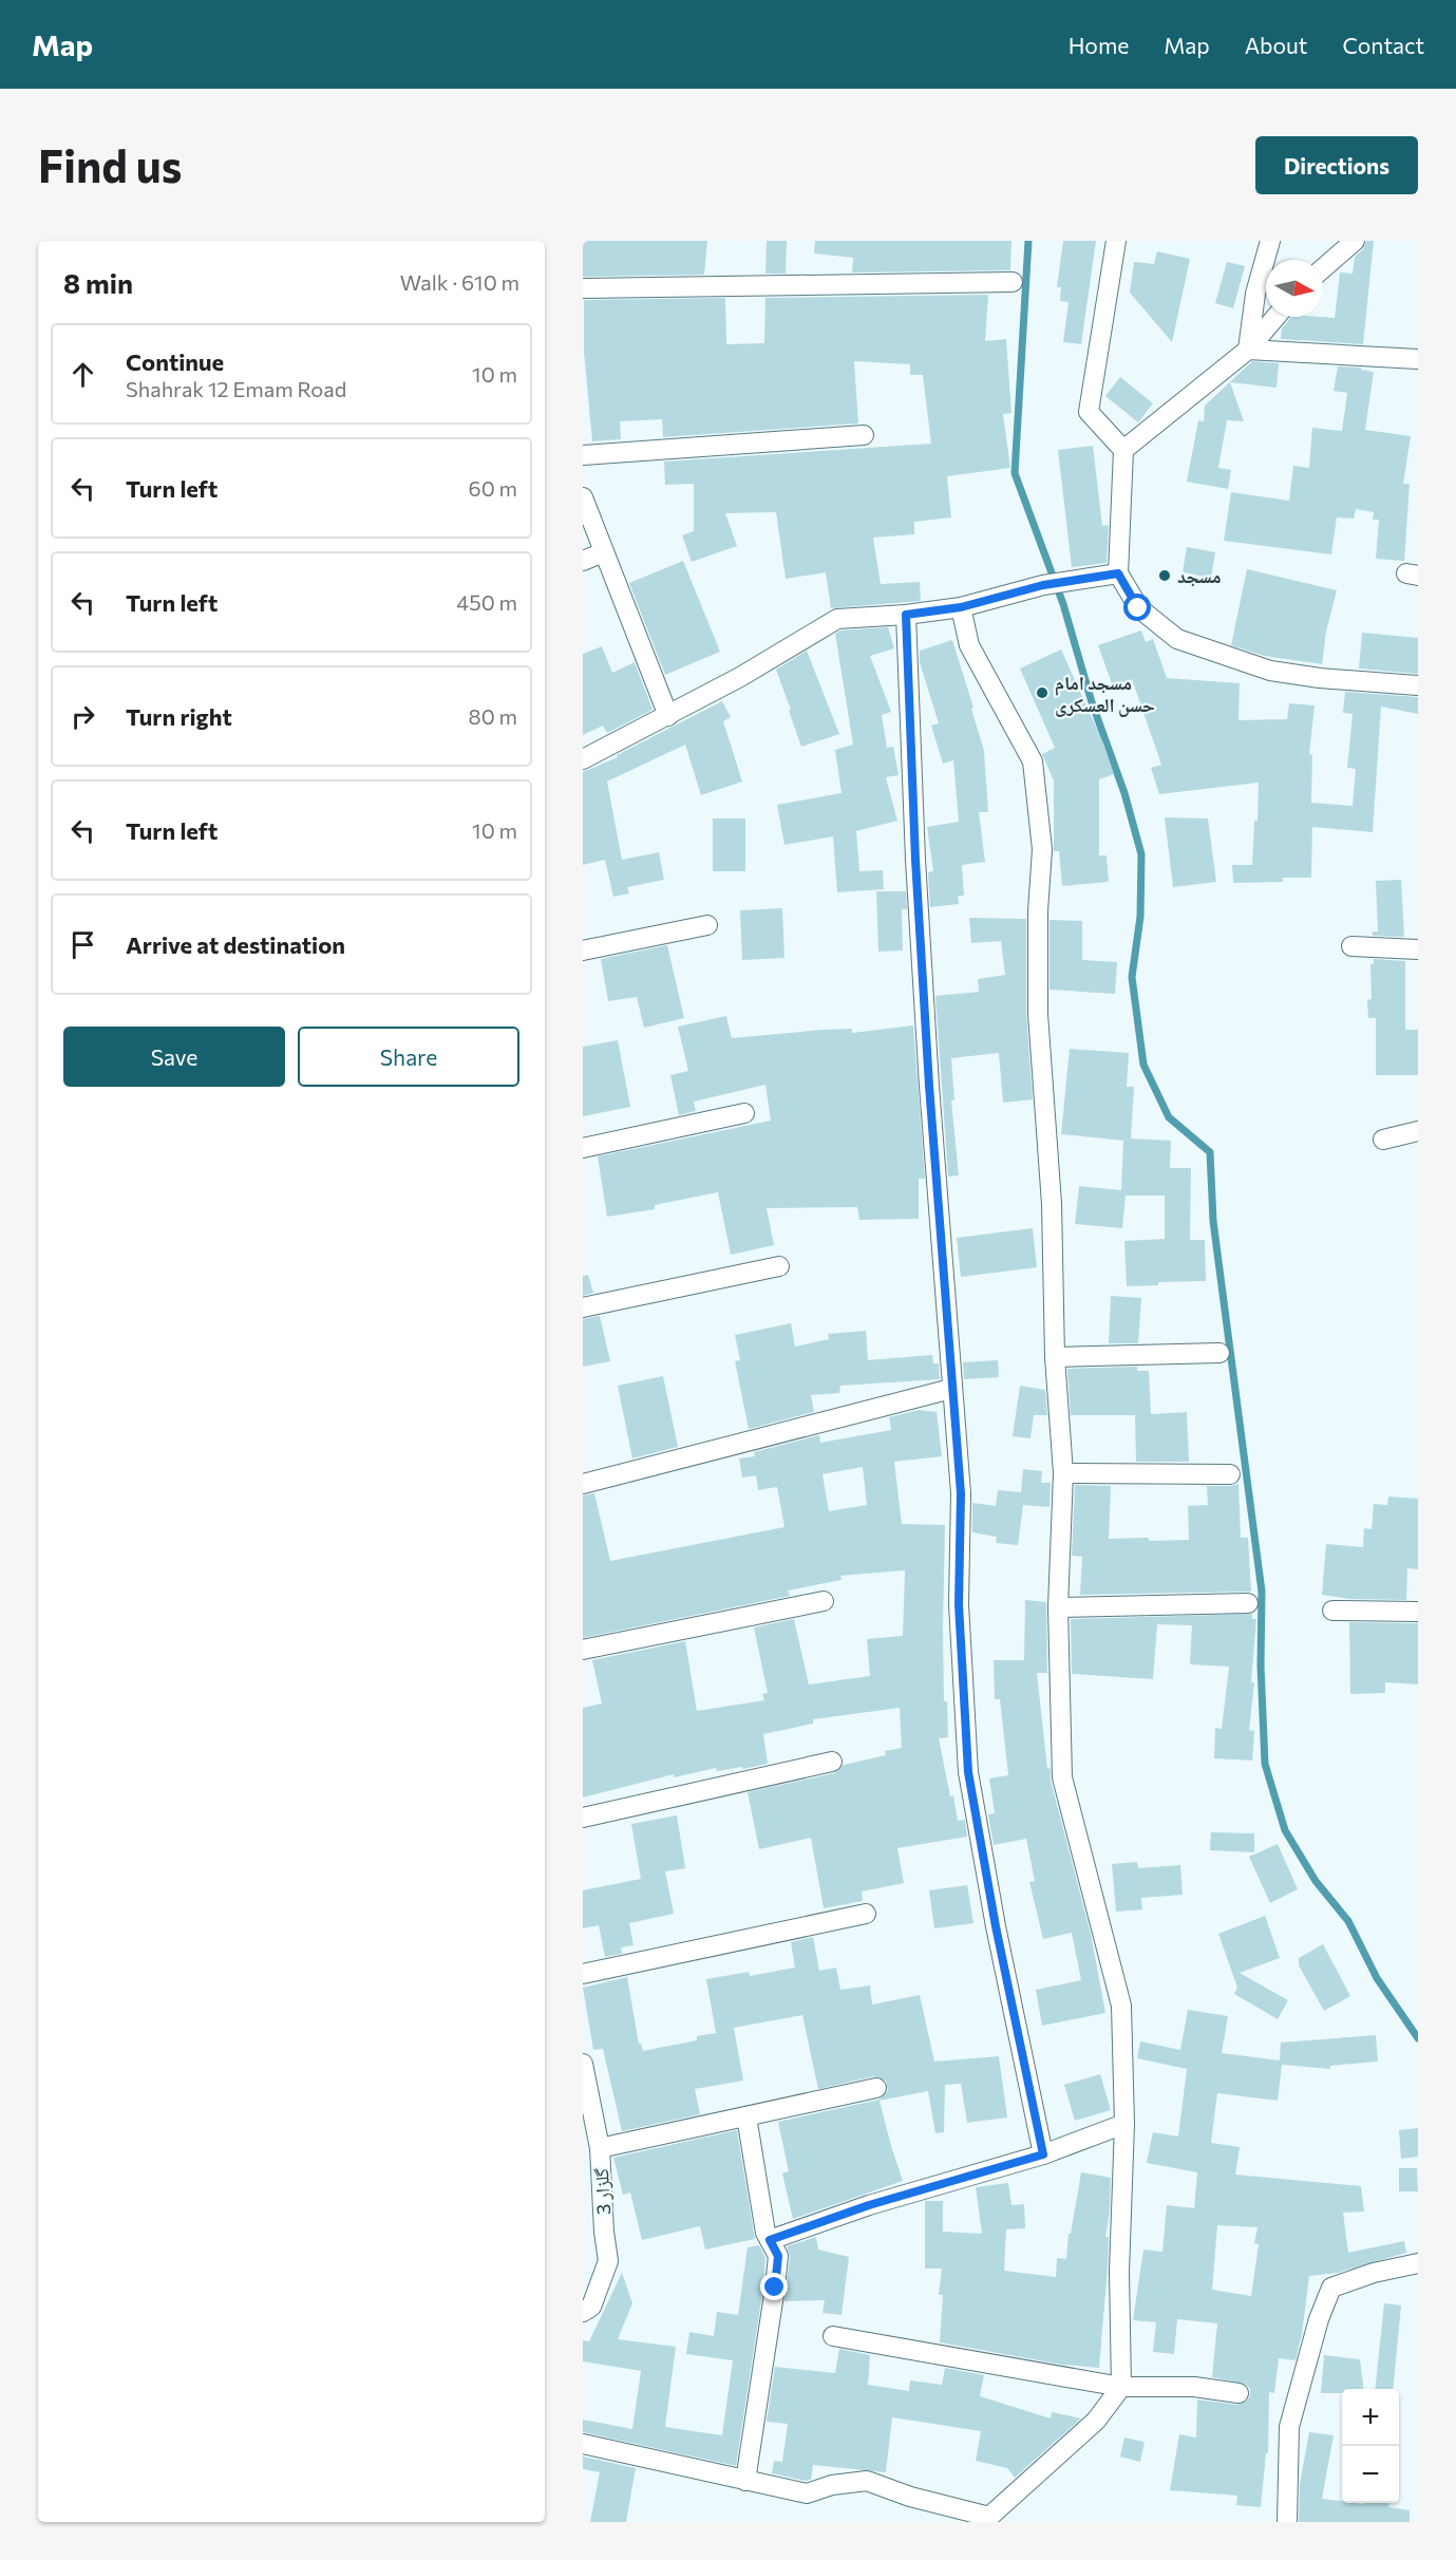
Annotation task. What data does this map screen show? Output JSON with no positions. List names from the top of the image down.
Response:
{
  "streets": {
    "street": ["گلزار 3"]
  },
  "places": ["مسجد", "مسجد امام حسن العسکری"],
  "north": "right",
  "page": {
    "header": "Map",
    "nav": [
      "Home",
      "Map",
      "About",
      "Contact"
    ],
    "buttons": [
      "Directions",
      ["Save", "Share"]
    ],
    "title": "Find us",
    "heading": ["8 min", "Walk · 610 m"],
    "list": [
      ["Continue", "Shahrak 12 Emam Road", "10 m"],
      ["Turn left", "60 m"],
      ["Turn left", "450 m"],
      ["Turn right", "80 m"],
      ["Turn left", "10 m"],
      "Arrive at destination"
    ],
    "map_buttons": ["+", "−"]
  }
}
